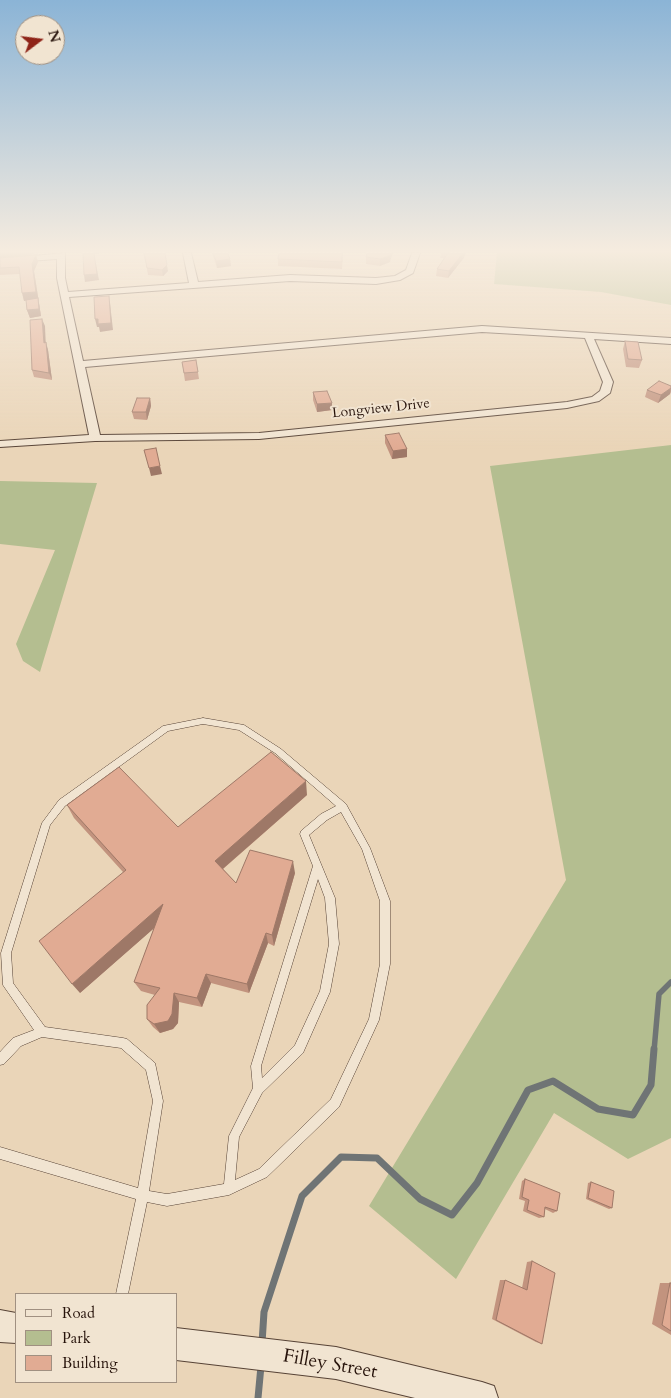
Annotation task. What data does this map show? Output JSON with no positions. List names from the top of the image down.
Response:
{
  "streets": {
    "street": ["Longview Drive", "Filley Street"]
  },
  "legend": ["Road", "Park", "Building"],
  "north": "right"
}
